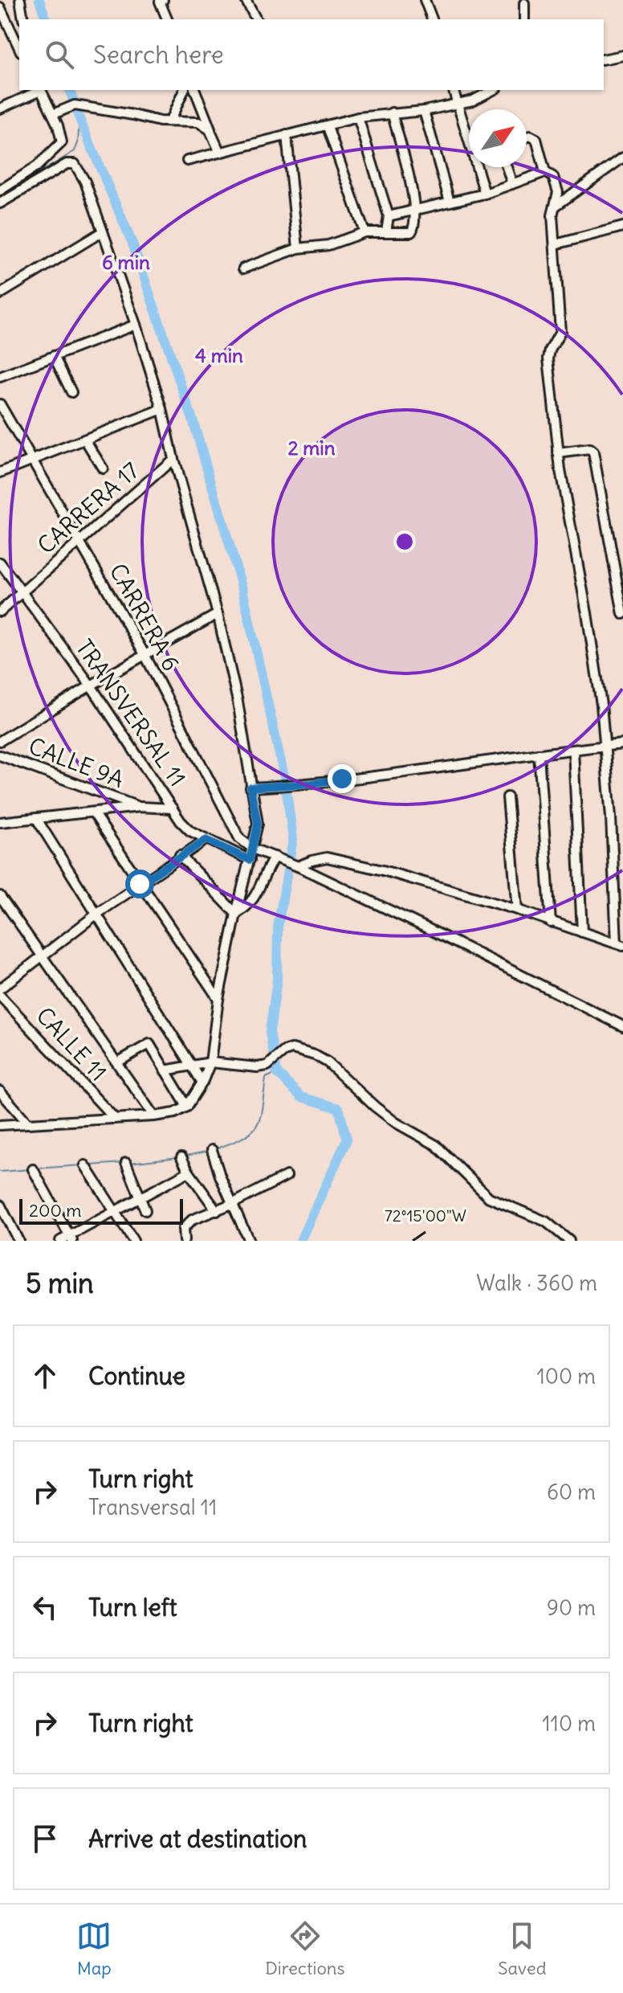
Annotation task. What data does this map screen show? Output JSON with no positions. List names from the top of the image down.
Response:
{
  "streets": {
    "street": [
      "CARRERA 17",
      "CARRERA 6",
      "TRANSVERSAL 11",
      "CALLE 9A",
      "CALLE 11"
    ]
  },
  "crossings": [
    ["CARRERA 17", "CARRERA 6"],
    ["CARRERA 17", "TRANSVERSAL 11"]
  ],
  "scale_bar": "200 m",
  "north": "top right",
  "page": {
    "search": "Search here",
    "scale": "200 m",
    "heading": ["5 min", "Walk · 360 m"],
    "list": [
      ["Continue", "100 m"],
      ["Turn right", "Transversal 11", "60 m"],
      ["Turn left", "90 m"],
      ["Turn right", "110 m"],
      "Arrive at destination"
    ],
    "nav": ["Map", "Directions", "Saved"]
  },
  "coordinates": ["72°15'00\"W"],
  "rings": ["6 min", "4 min", "2 min"]
}
